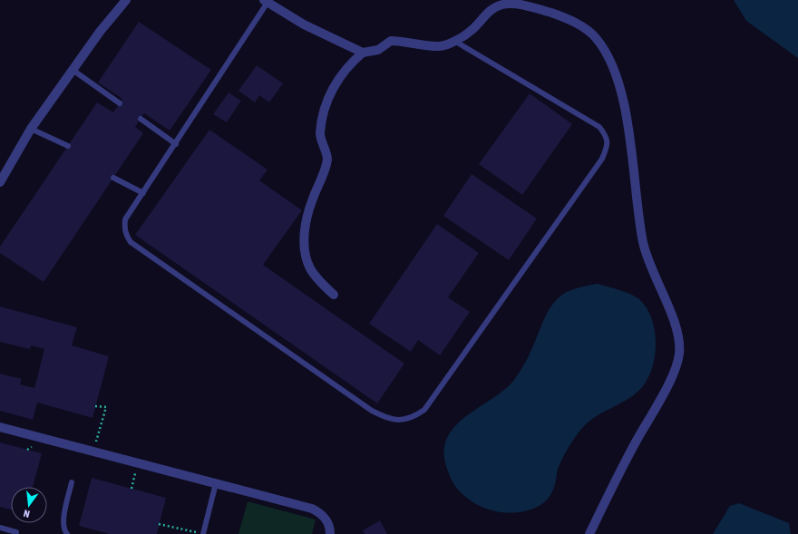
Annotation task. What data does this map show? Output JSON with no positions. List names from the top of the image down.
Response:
{
  "north": "bottom"
}
